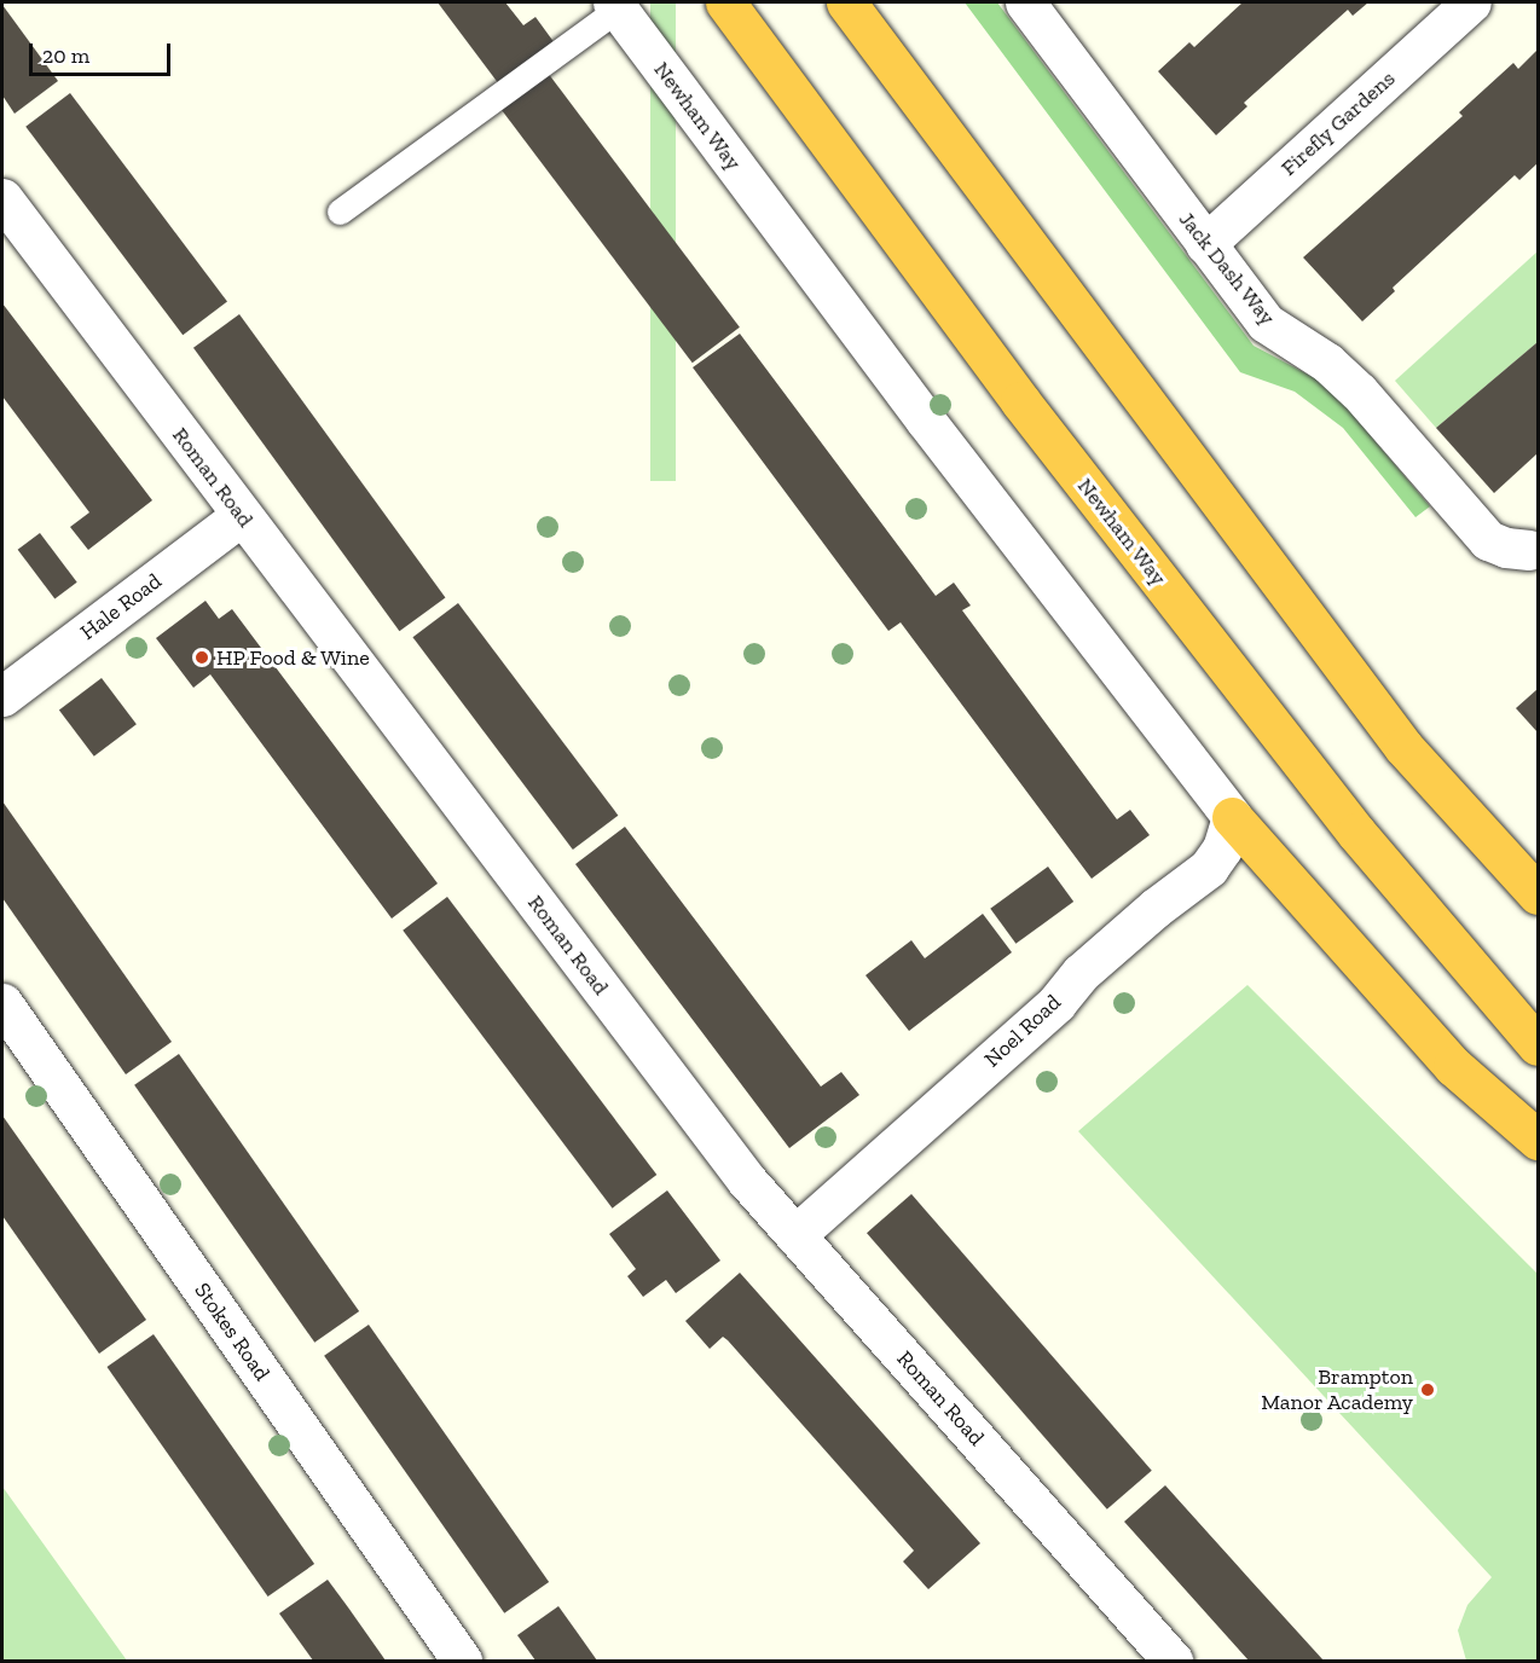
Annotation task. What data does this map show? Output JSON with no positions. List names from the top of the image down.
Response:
{
  "streets": {
    "highway": ["Newham Way"],
    "street": [
      "Firefly Gardens",
      "Jack Dash Way",
      "Roman Road",
      "Hale Road",
      "Noel Road",
      "Stokes Road"
    ]
  },
  "crossings": [
    ["Newham Way", "Noel Road"],
    ["Firefly Gardens", "Jack Dash Way"],
    ["Roman Road", "Hale Road"],
    ["Roman Road", "Noel Road"]
  ],
  "places": ["HP Food & Wine", "Brampton Manor Academy"],
  "scale_bar": "20 m"
}
